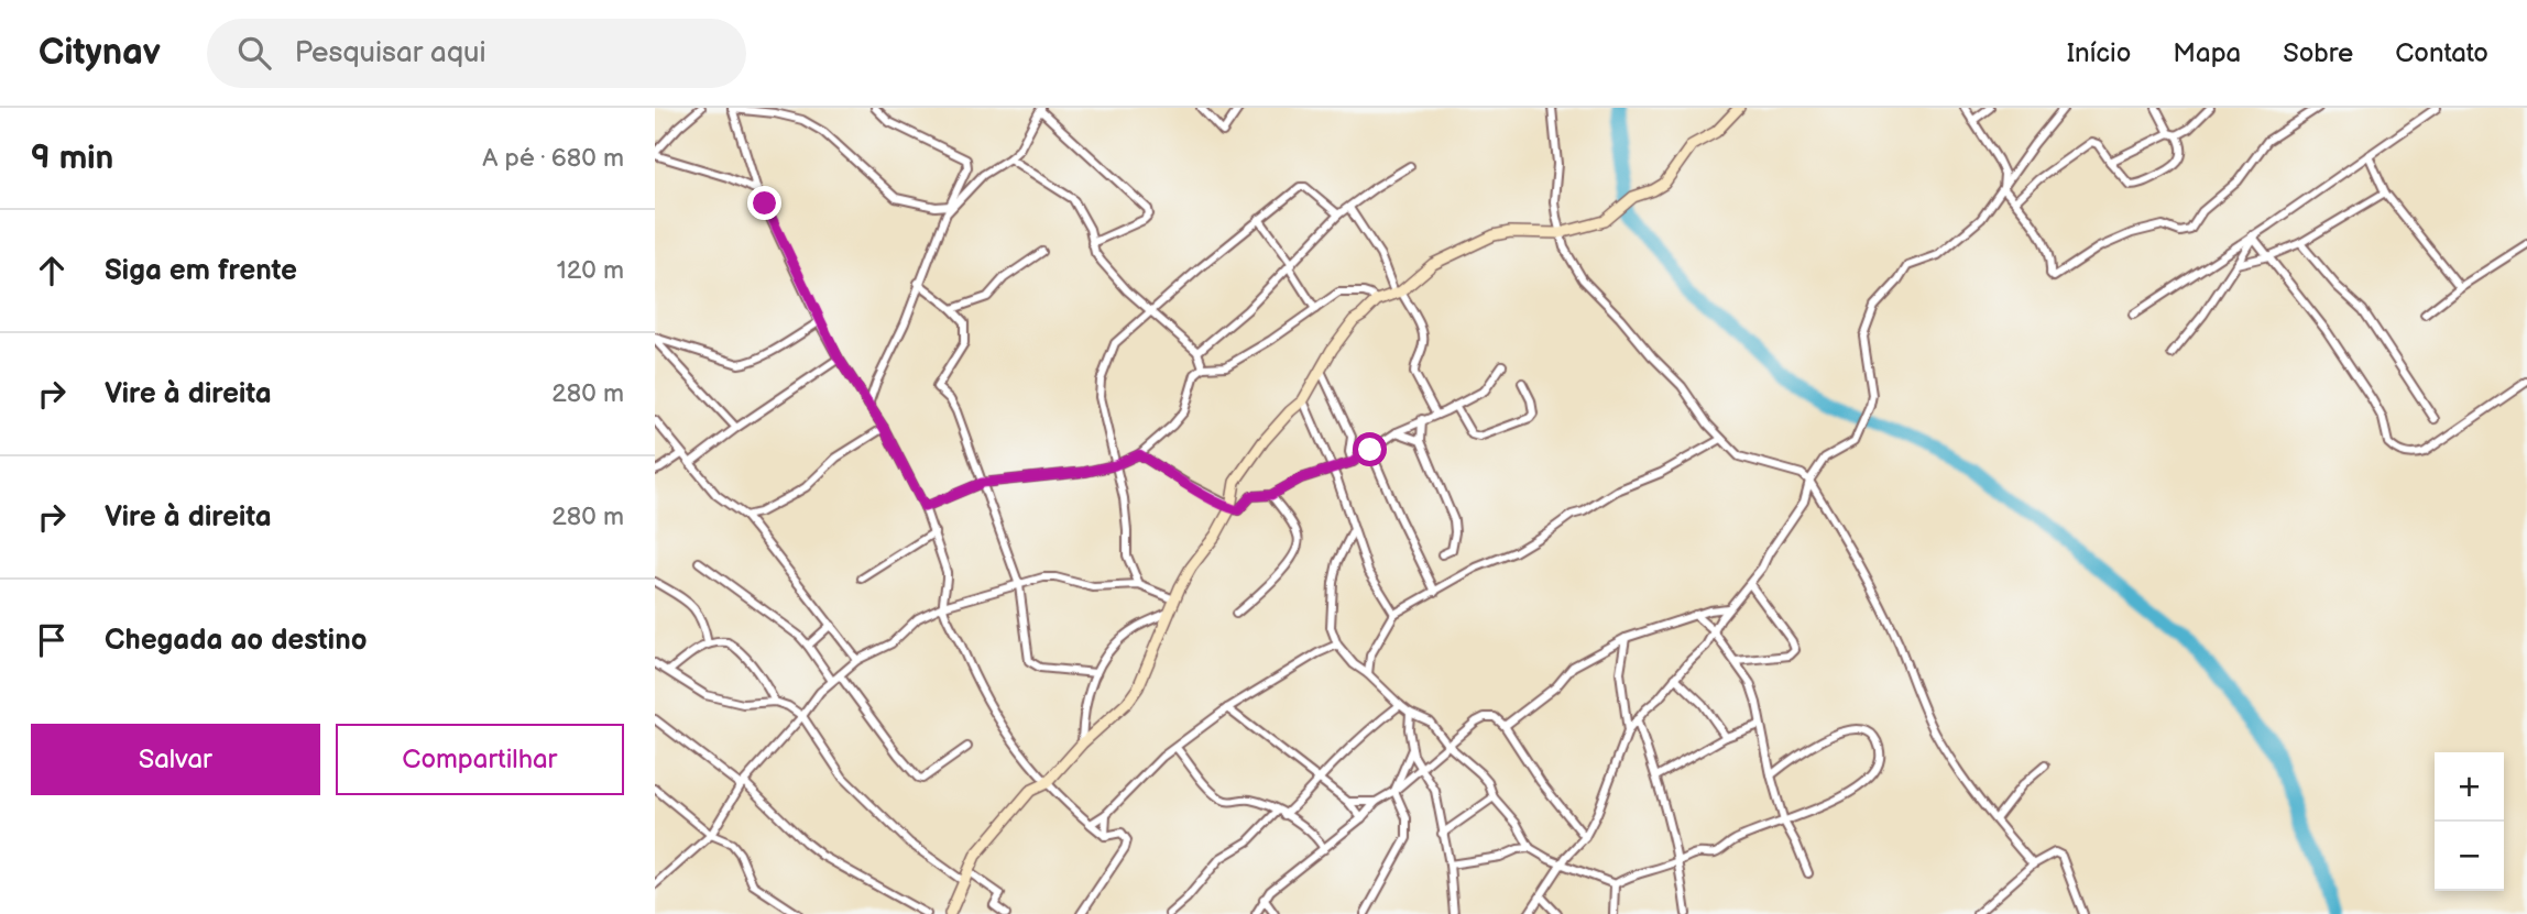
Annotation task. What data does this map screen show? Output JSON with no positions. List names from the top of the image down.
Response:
{
  "page": {
    "header": "Citynav",
    "search": "Pesquisar aqui",
    "nav": [
      "Início",
      "Mapa",
      "Sobre",
      "Contato"
    ],
    "heading": ["9 min", "A pé · 680 m"],
    "list": [
      ["Siga em frente", "120 m"],
      ["Vire à direita", "280 m"],
      ["Vire à direita", "280 m"],
      "Chegada ao destino"
    ],
    "buttons": ["Salvar", "Compartilhar"],
    "map_buttons": ["+", "−"]
  }
}
